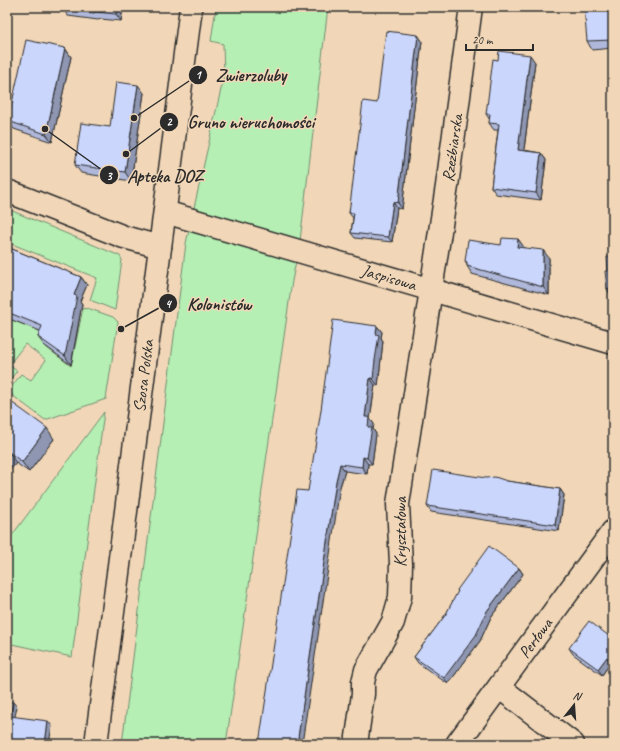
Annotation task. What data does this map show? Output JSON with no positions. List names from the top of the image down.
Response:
{
  "streets": {
    "street": [
      "Rzeźbiarska",
      "Jaspisowa",
      "Szosa Polska",
      "Kryształowa",
      "Perłowa"
    ]
  },
  "crossings": [
    ["Rzeźbiarska", "Jaspisowa"],
    ["Rzeźbiarska", "Kryształowa"],
    ["Jaspisowa", "Szosa Polska"],
    ["Jaspisowa", "Kryształowa"]
  ],
  "places": [
    "Zwierzoluby",
    "Apteka DOZ",
    "Gruno nieruchomości",
    "Kolonistów"
  ],
  "scale_bar": "20 m",
  "north": "top"
}
